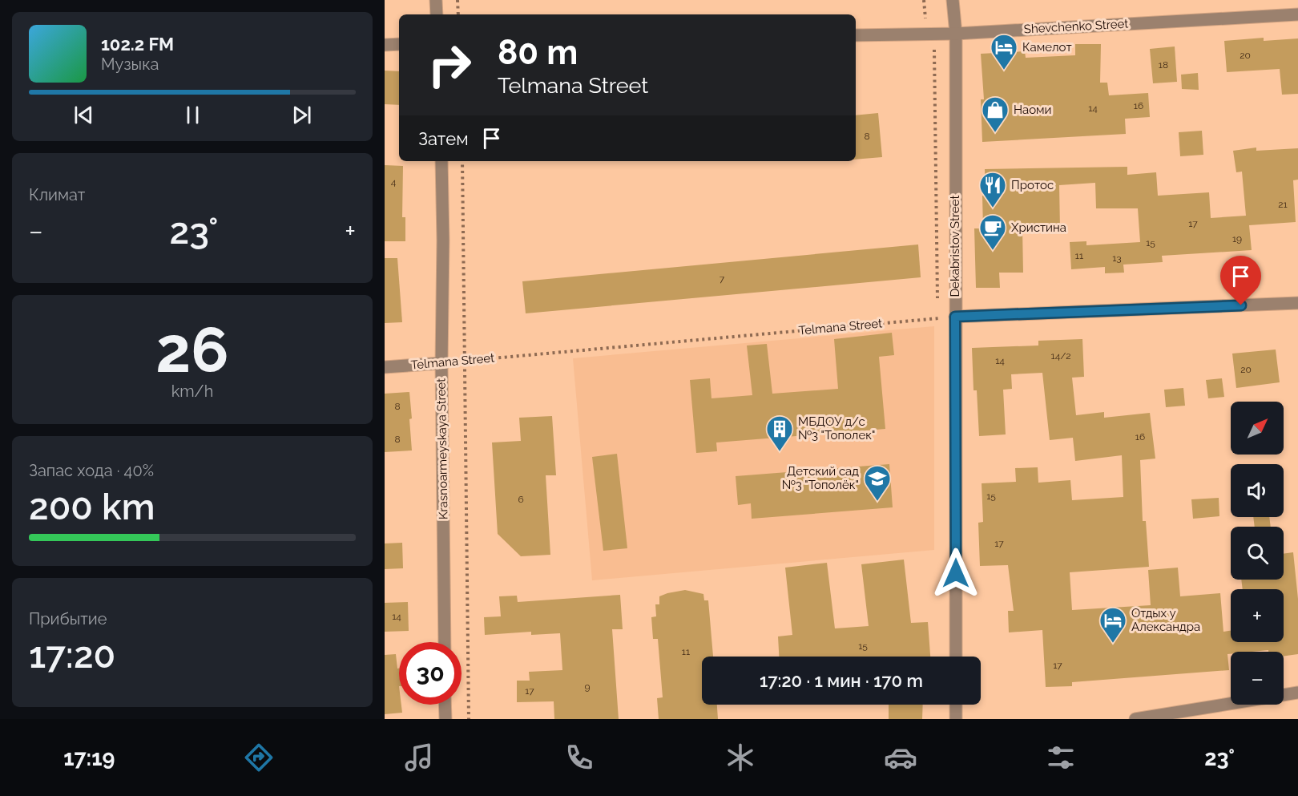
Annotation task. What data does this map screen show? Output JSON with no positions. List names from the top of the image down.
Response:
{
  "streets": {
    "street": [
      "Shevchenko Street",
      "Dekabristov Street",
      "Telmana Street",
      "Krasnoarmeyskaya Street"
    ]
  },
  "crossings": [
    ["Shevchenko Street", "Dekabristov Street"],
    ["Dekabristov Street", "Telmana Street"],
    ["Telmana Street", "Krasnoarmeyskaya Street"]
  ],
  "places": {
    "hotel": ["Камелот", "Отдых у Александра"],
    "shop": ["Наоми"],
    "restaurant": ["Протос"],
    "cafe": ["Христина"],
    "building": ["МБДОУ д/с №3 \"Тополек\""],
    "school or university": ["Детский сад №3 \"Тополёк\""]
  },
  "house_numbers": [
    "20",
    "18",
    "16",
    "14",
    "8",
    "4",
    "21",
    "17",
    "19",
    "15",
    "11",
    "13",
    "7",
    "14/2",
    "14",
    "20",
    "8",
    "16",
    "8",
    "15",
    "6",
    "17",
    "14",
    "15",
    "11",
    "17",
    "9",
    "17"
  ],
  "north": "top right",
  "page": {
    "turn": ["80 m", "Telmana Street"],
    "song": ["102.2 FM", "Музыка"],
    "then": "Затем",
    "tile": [
      "Климат",
      ["26", "km/h"],
      ["Запас хода · 40%", "200 km"],
      ["Прибытие", "17:20"]
    ],
    "heat": ["−", "23°", "+"],
    "map_buttons": ["+", "−"],
    "limit": "30",
    "trip": "17:20 · 1 мин · 170 m",
    "tabs": ["17:19", "23°"]
  }
}
